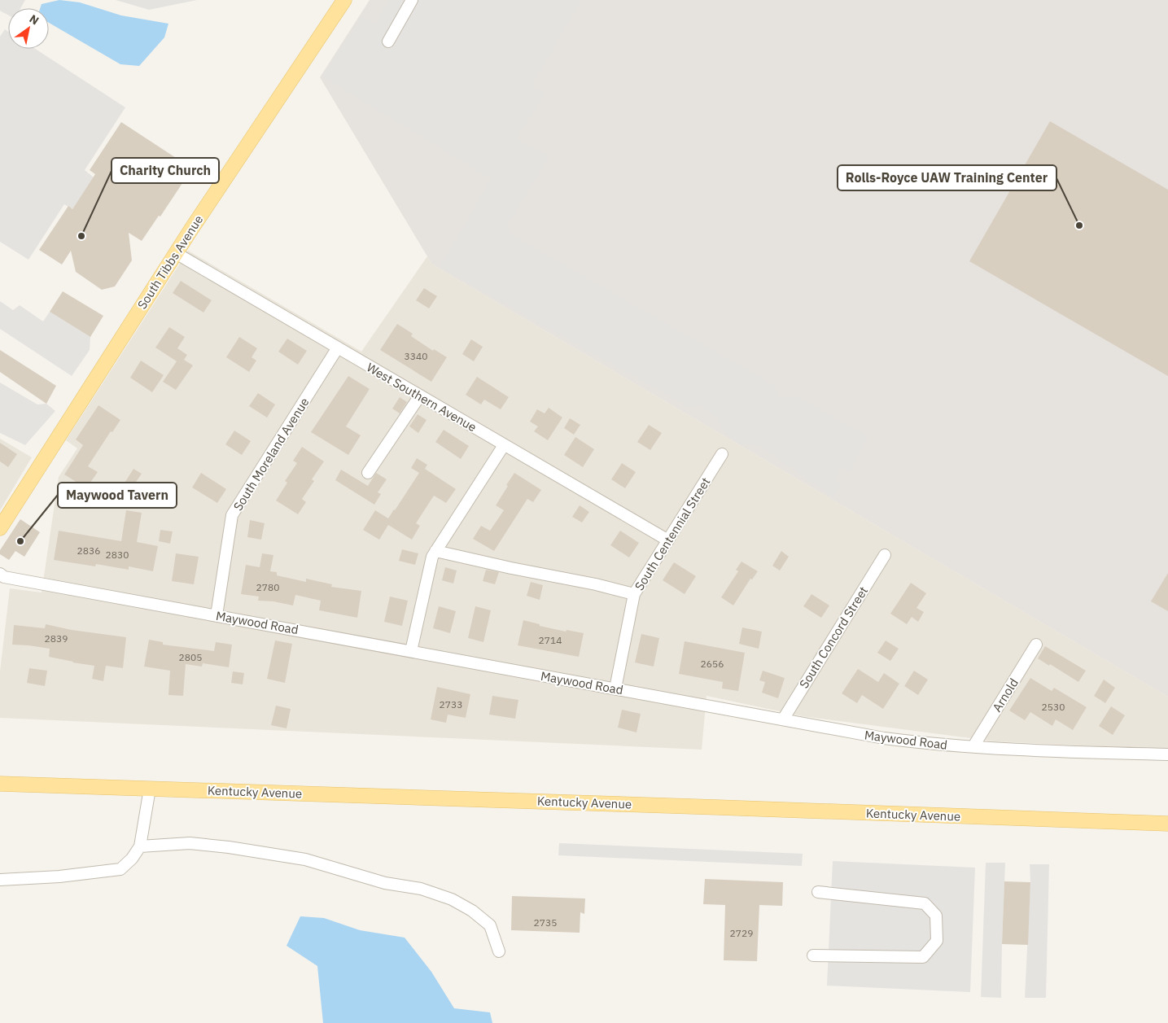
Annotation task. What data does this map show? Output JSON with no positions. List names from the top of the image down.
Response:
{
  "streets": {
    "main road": ["South Tibbs Avenue", "Kentucky Avenue"],
    "street": [
      "West Southern Avenue",
      "South Moreland Avenue",
      "South Centennial Street",
      "Maywood Road",
      "South Concord Street",
      "Arnold"
    ]
  },
  "crossings": [
    ["South Tibbs Avenue", "West Southern Avenue"],
    ["West Southern Avenue", "South Moreland Avenue"],
    ["West Southern Avenue", "South Centennial Street"],
    ["South Moreland Avenue", "Maywood Road"],
    ["South Centennial Street", "Maywood Road"],
    ["Maywood Road", "South Concord Street"],
    ["Maywood Road", "Arnold"]
  ],
  "places": ["Rolls-Royce UAW Training Center", "Charity Church", "Maywood Tavern"],
  "house_numbers": [
    "3340",
    "2836",
    "2830",
    "2780",
    "2839",
    "2714",
    "2805",
    "2656",
    "2733",
    "2530",
    "2735",
    "2729"
  ],
  "north": "top right"
}
